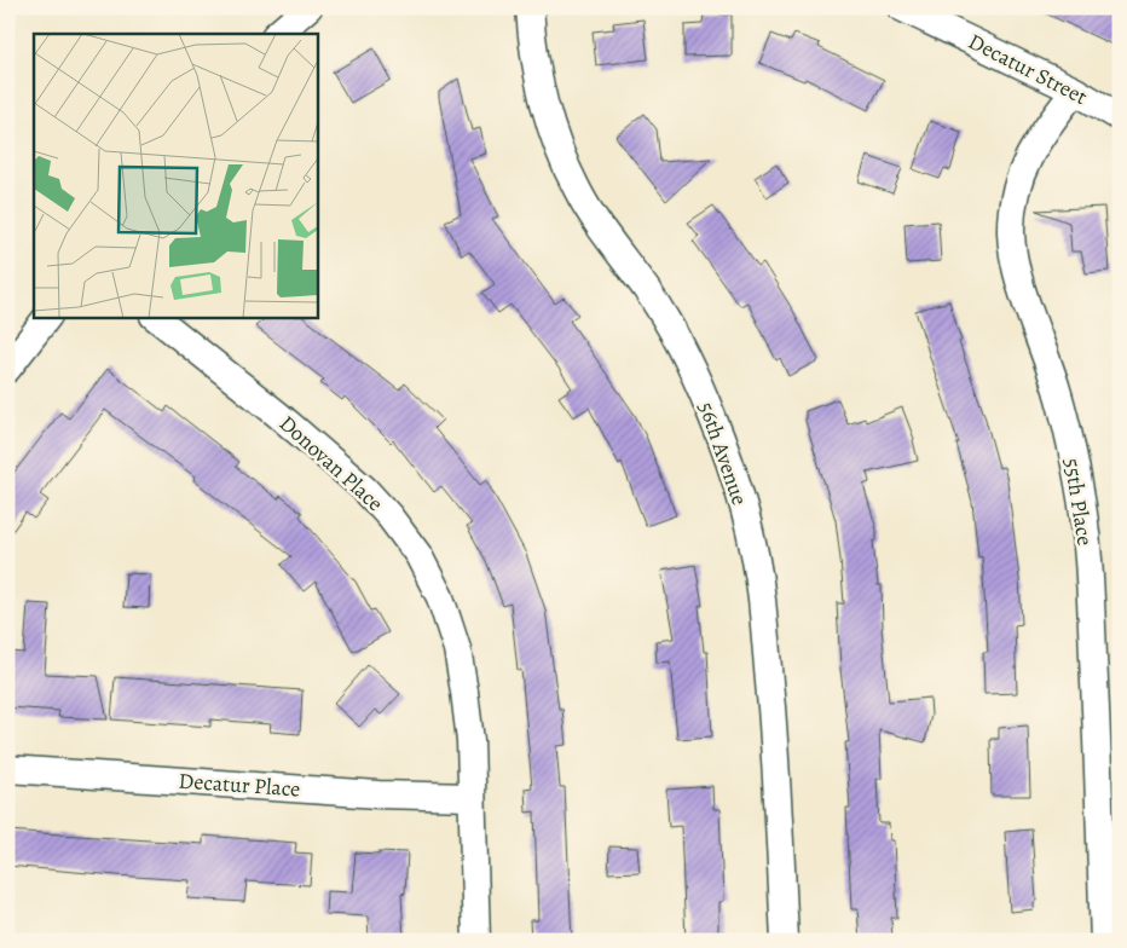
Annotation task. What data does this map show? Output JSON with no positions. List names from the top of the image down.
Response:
{
  "streets": {
    "street": [
      "Decatur Street",
      "56th Avenue",
      "Donovan Place",
      "55th Place",
      "Decatur Place"
    ]
  },
  "crossings": [
    ["Decatur Street", "55th Place"],
    ["Donovan Place", "Decatur Place"]
  ]
}
